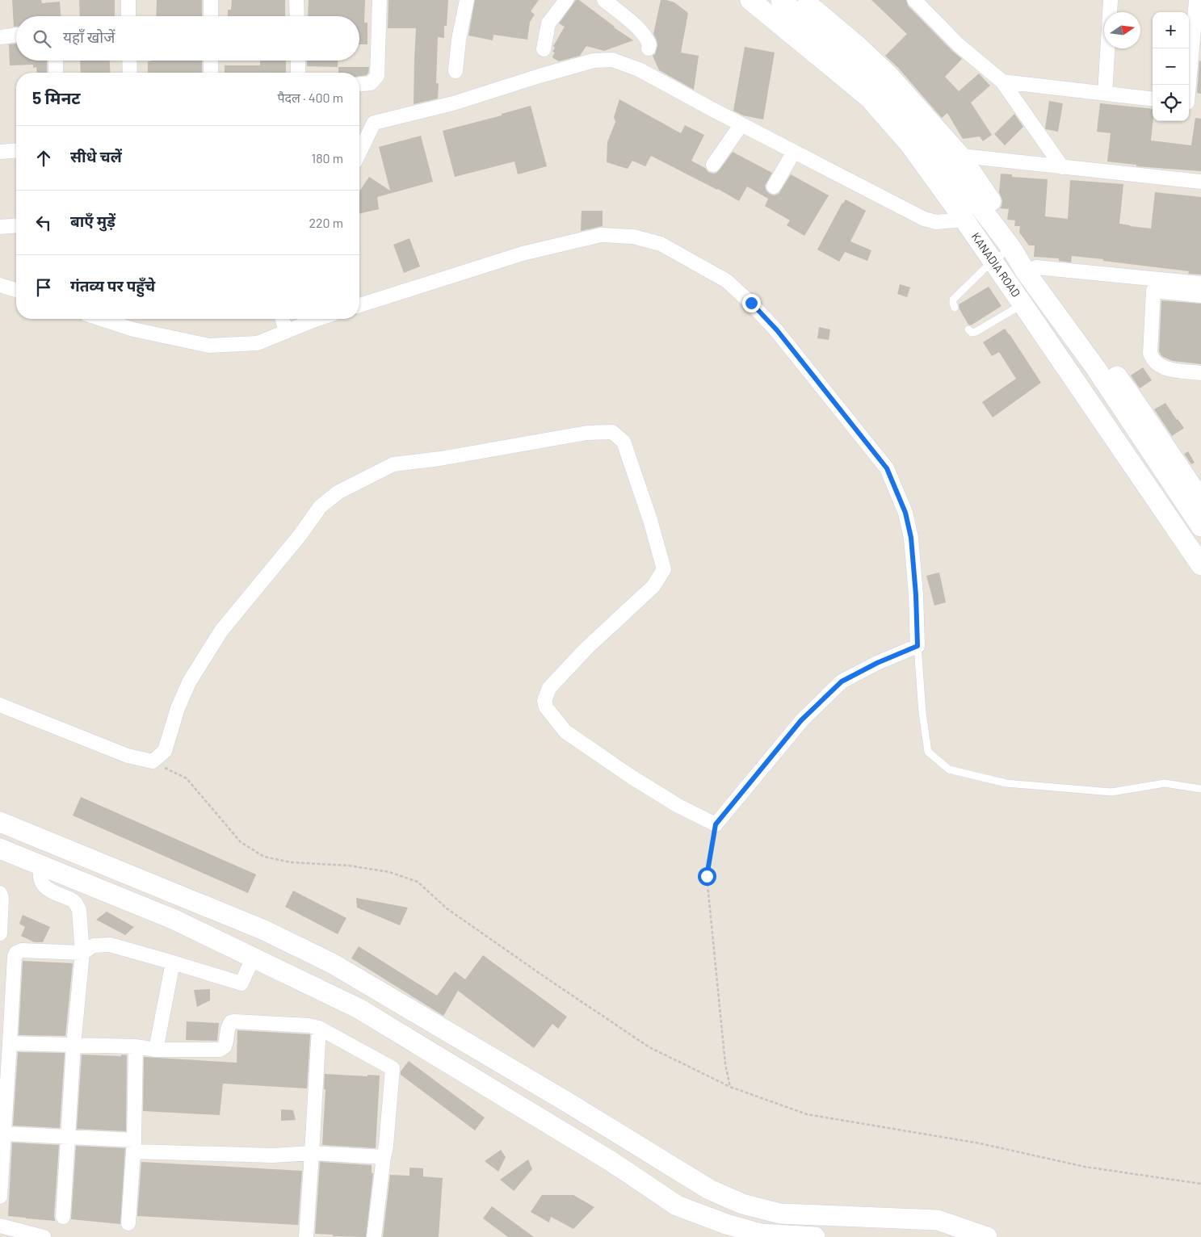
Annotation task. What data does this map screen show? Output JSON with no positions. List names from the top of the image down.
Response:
{
  "streets": {
    "street": ["KANADIA ROAD"]
  },
  "north": "right",
  "page": {
    "map_buttons": ["+", "−"],
    "search": "यहाँ खोजें",
    "heading": ["5 मिनट", "पैदल · 400 m"],
    "list": [
      ["सीधे चलें", "180 m"],
      ["बाएँ मुड़ें", "220 m"],
      "गंतव्य पर पहुँचे"
    ]
  }
}
